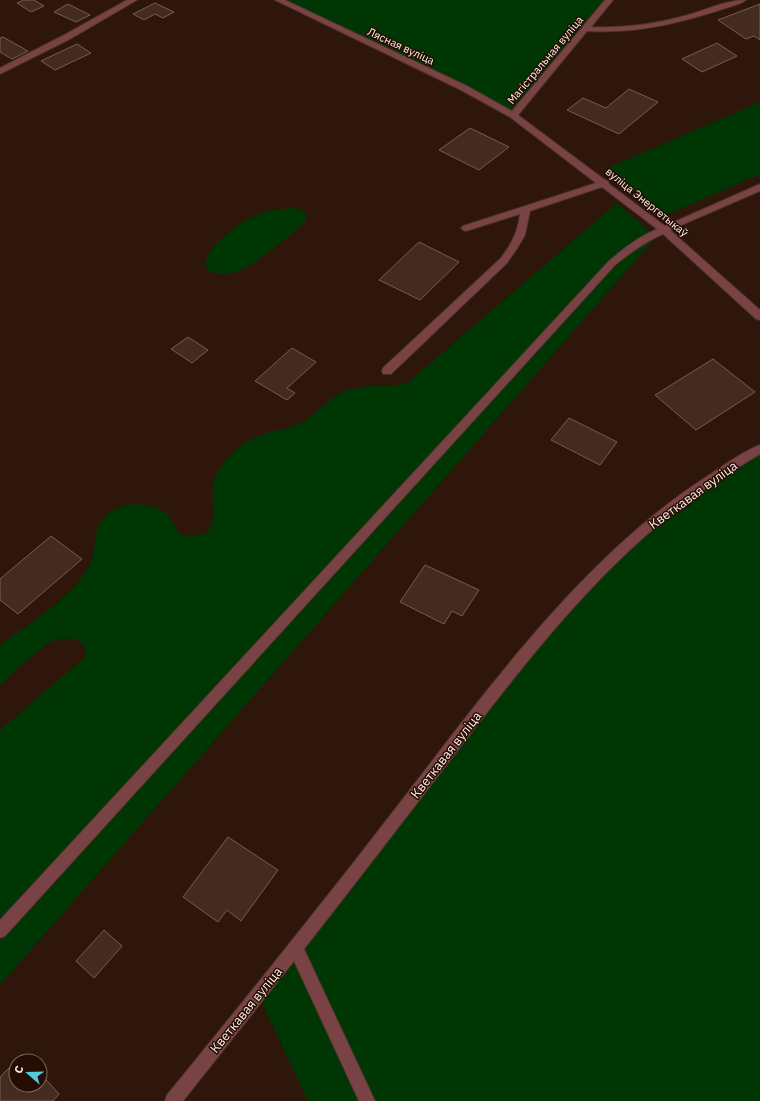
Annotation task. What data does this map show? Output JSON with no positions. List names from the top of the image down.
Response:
{
  "streets": {
    "street": [
      "Лясная вуліца",
      "Магістральная вуліца",
      "вуліца Энергетыкаў",
      "Кветкавая вуліца"
    ]
  },
  "crossings": [
    ["Лясная вуліца", "Магістральная вуліца"],
    ["Лясная вуліца", "вуліца Энергетыкаў"],
    ["Магістральная вуліца", "вуліца Энергетыкаў"]
  ],
  "north": "left"
}
